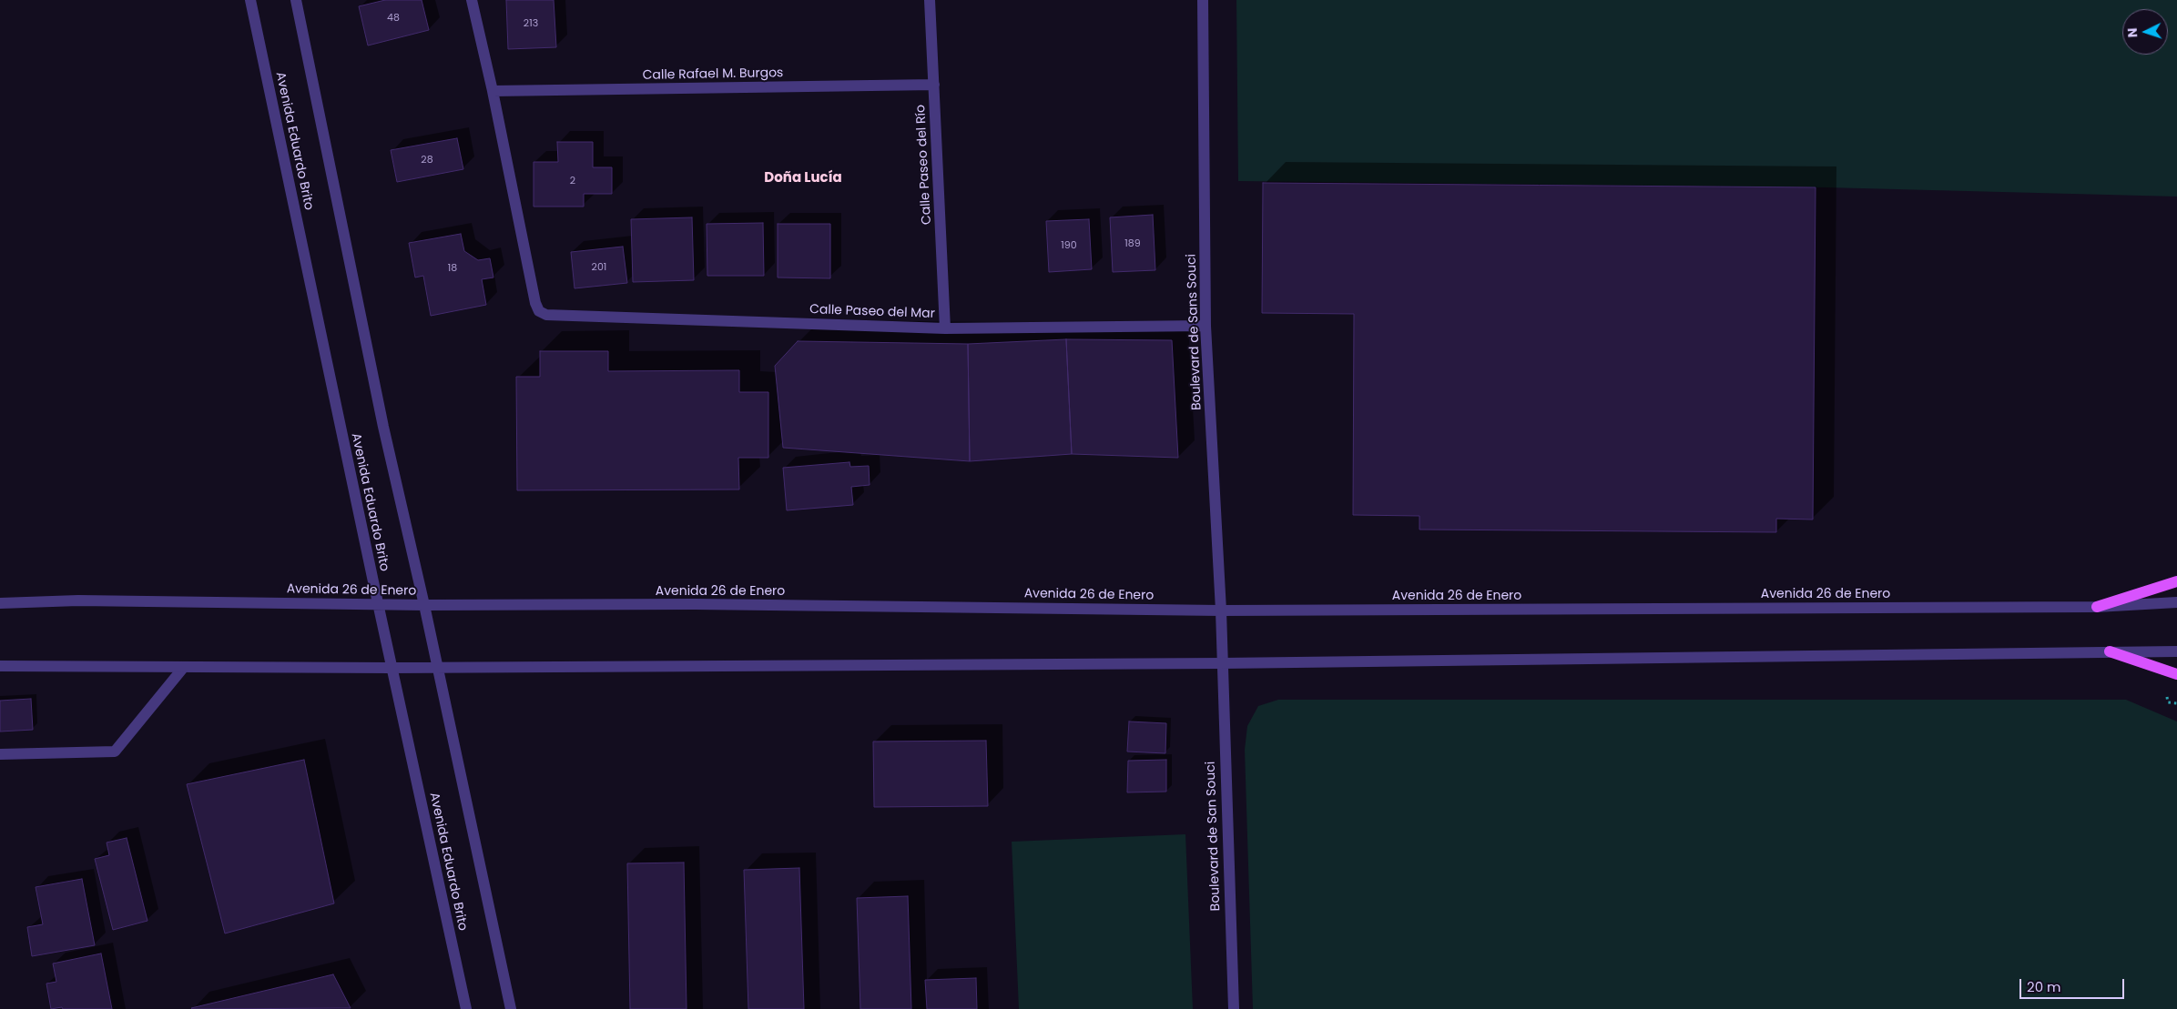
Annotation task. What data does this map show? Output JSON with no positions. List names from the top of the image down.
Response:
{
  "streets": {
    "street": [
      "Calle Rafael M. Burgos",
      "Avenida Eduardo Brito",
      "Calle Paseo del Río",
      "Calle Paseo del Mar",
      "Boulevard de Sans Souci",
      "Avenida 26 de Enero",
      "Boulevard de San Souci"
    ]
  },
  "crossings": [
    ["Calle Rafael M. Burgos", "Calle Paseo del Río"],
    ["Calle Rafael M. Burgos", "Calle Paseo del Mar"],
    ["Avenida Eduardo Brito", "Avenida 26 de Enero"],
    ["Calle Paseo del Río", "Calle Paseo del Mar"],
    ["Calle Paseo del Mar", "Boulevard de Sans Souci"],
    ["Boulevard de Sans Souci", "Avenida 26 de Enero"],
    ["Boulevard de Sans Souci", "Boulevard de San Souci"]
  ],
  "districts": ["Doña Lucía"],
  "house_numbers": [
    "48",
    "213",
    "28",
    "2",
    "189",
    "190",
    "201",
    "18"
  ],
  "scale_bar": "20 m",
  "north": "left"
}
